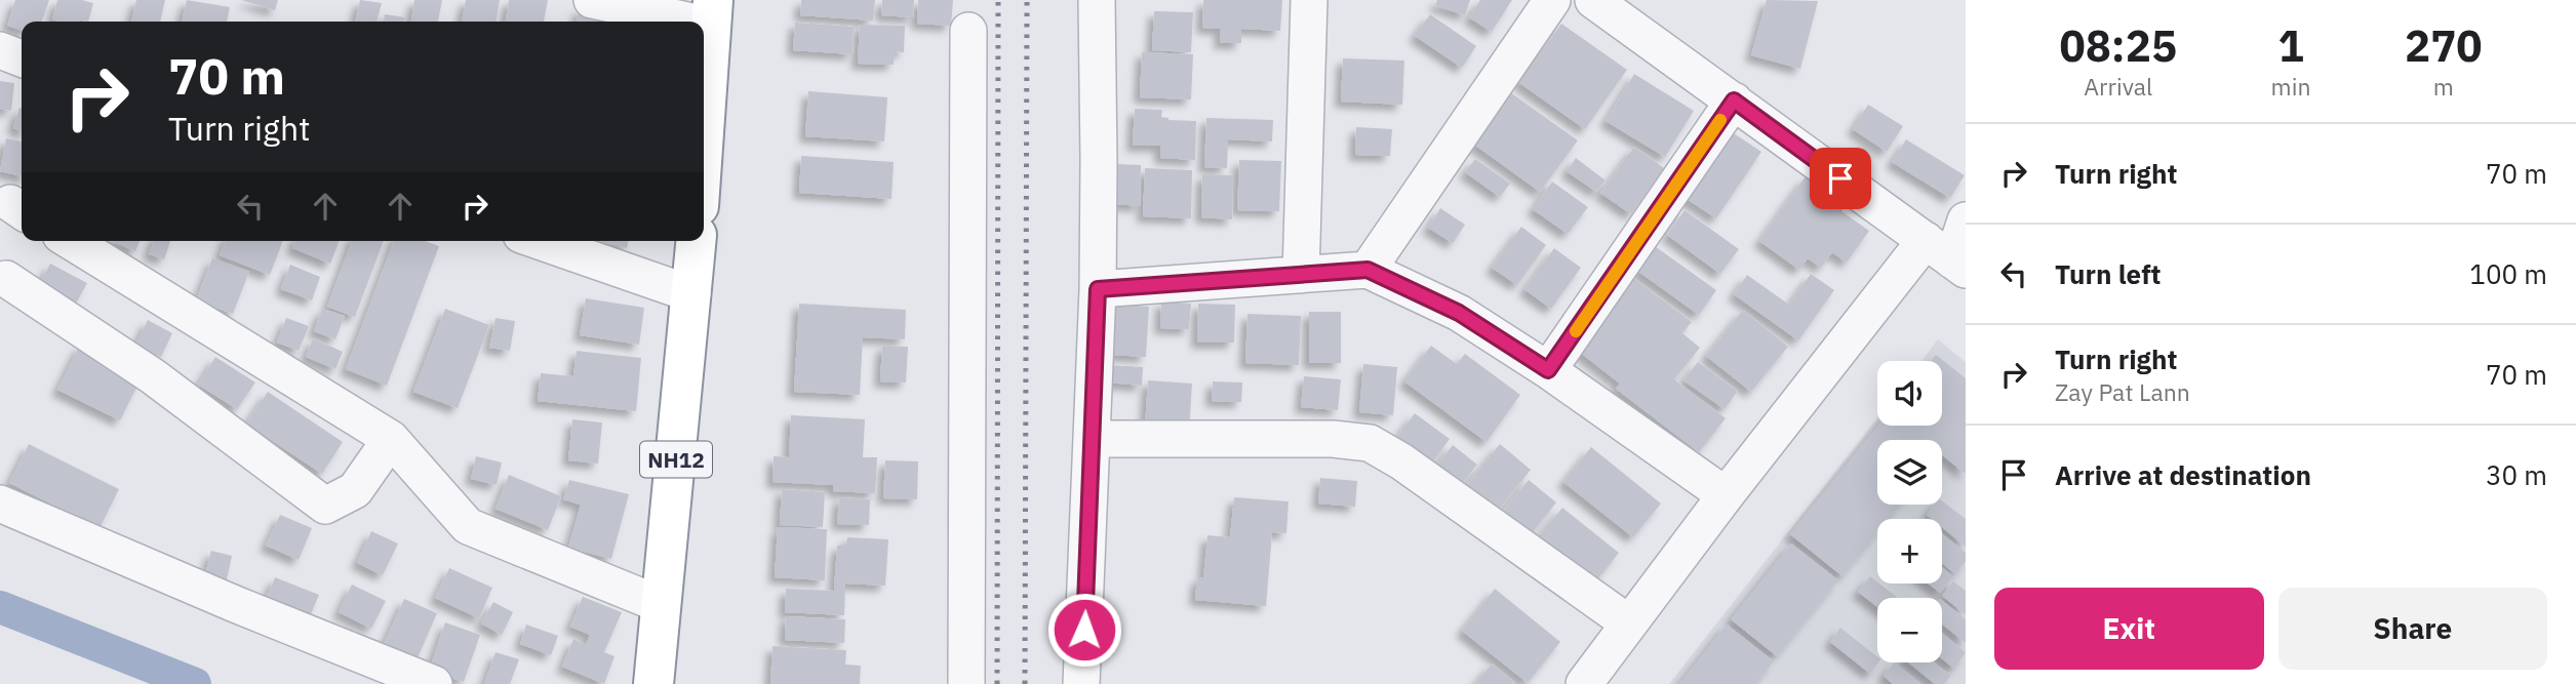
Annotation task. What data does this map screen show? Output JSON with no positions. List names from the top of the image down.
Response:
{
  "streets": {
    "highway": ["NH12"]
  },
  "page": {
    "eta": [
      "08:25",
      "Arrival",
      "1",
      "min",
      "270",
      "m"
    ],
    "turn": ["70 m", "Turn right"],
    "list": [
      {
        "name": "Turn right",
        "value": "70 m"
      },
      {
        "name": "Turn left",
        "value": "100 m"
      },
      {
        "name": "Turn right",
        "note": "Zay Pat Lann",
        "value": "70 m"
      },
      {
        "name": "Arrive at destination",
        "value": "30 m"
      }
    ],
    "map_buttons": ["+", "−"],
    "buttons": ["Exit", "Share"]
  }
}
